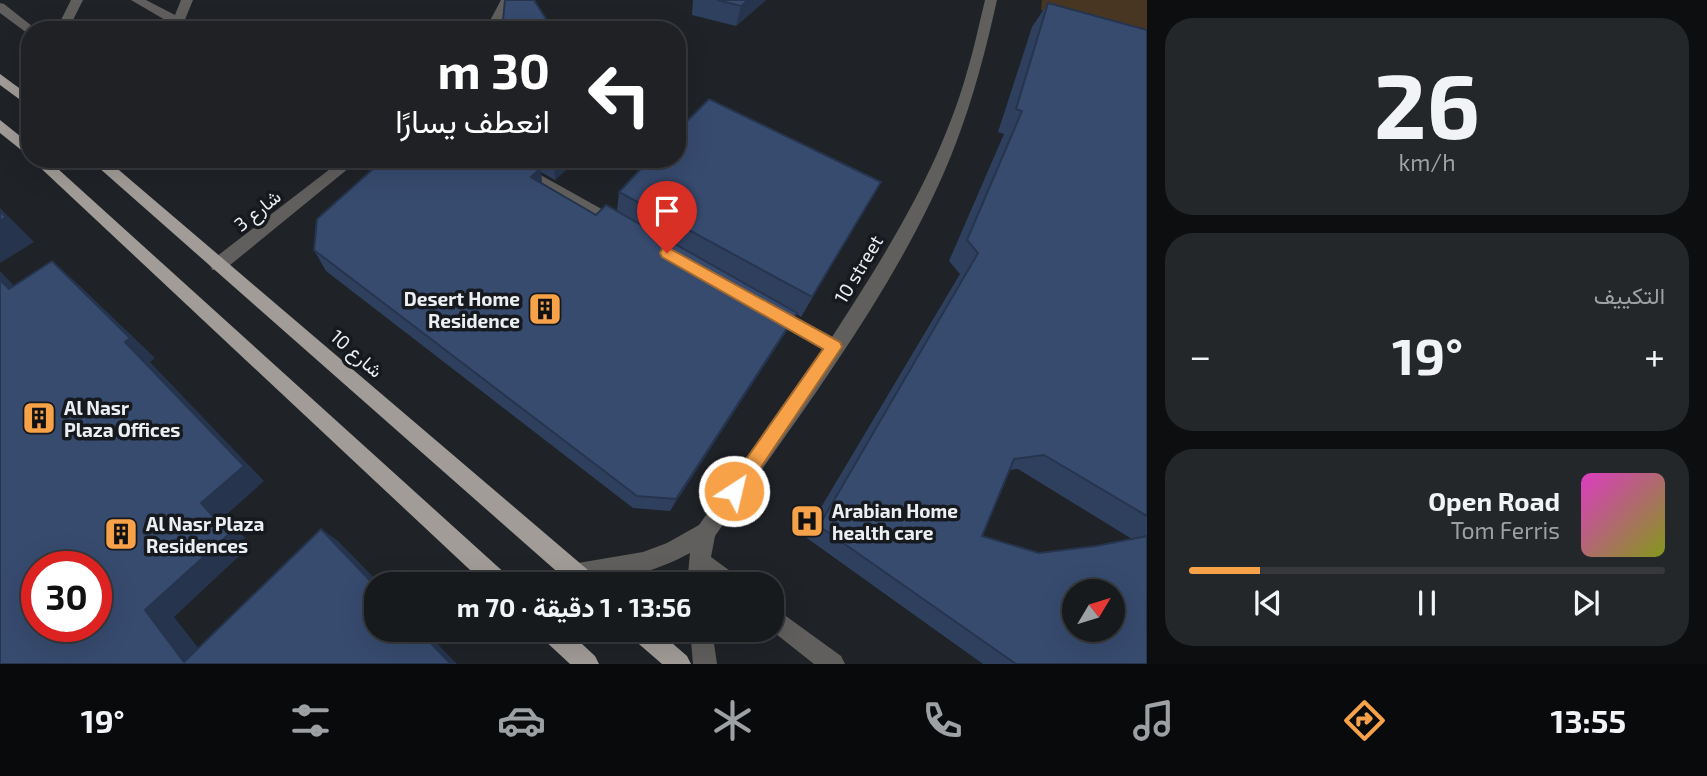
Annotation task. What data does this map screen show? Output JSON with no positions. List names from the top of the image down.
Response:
{
  "streets": {
    "main road": ["شارع 10"],
    "street": ["شارع 3", "10 street"]
  },
  "crossings": [
    ["شارع 3", "شارع 10"]
  ],
  "places": {
    "building": ["Desert Home Residence", "Al Nasr Plaza Offices", "Al Nasr Plaza Residences"],
    "hospital": ["Arabian Home health care"]
  },
  "north": "top right",
  "page": {
    "tile": [
      ["26", "km/h"],
      "التكييف"
    ],
    "turn": ["30 m", "انعطف يسارًا"],
    "heat": ["−", "19°", "+"],
    "song": ["Open Road", "Tom Ferris"],
    "limit": "30",
    "trip": "13:56 · 1 دقيقة · 70 m",
    "tabs": ["13:55", "19°"]
  }
}
